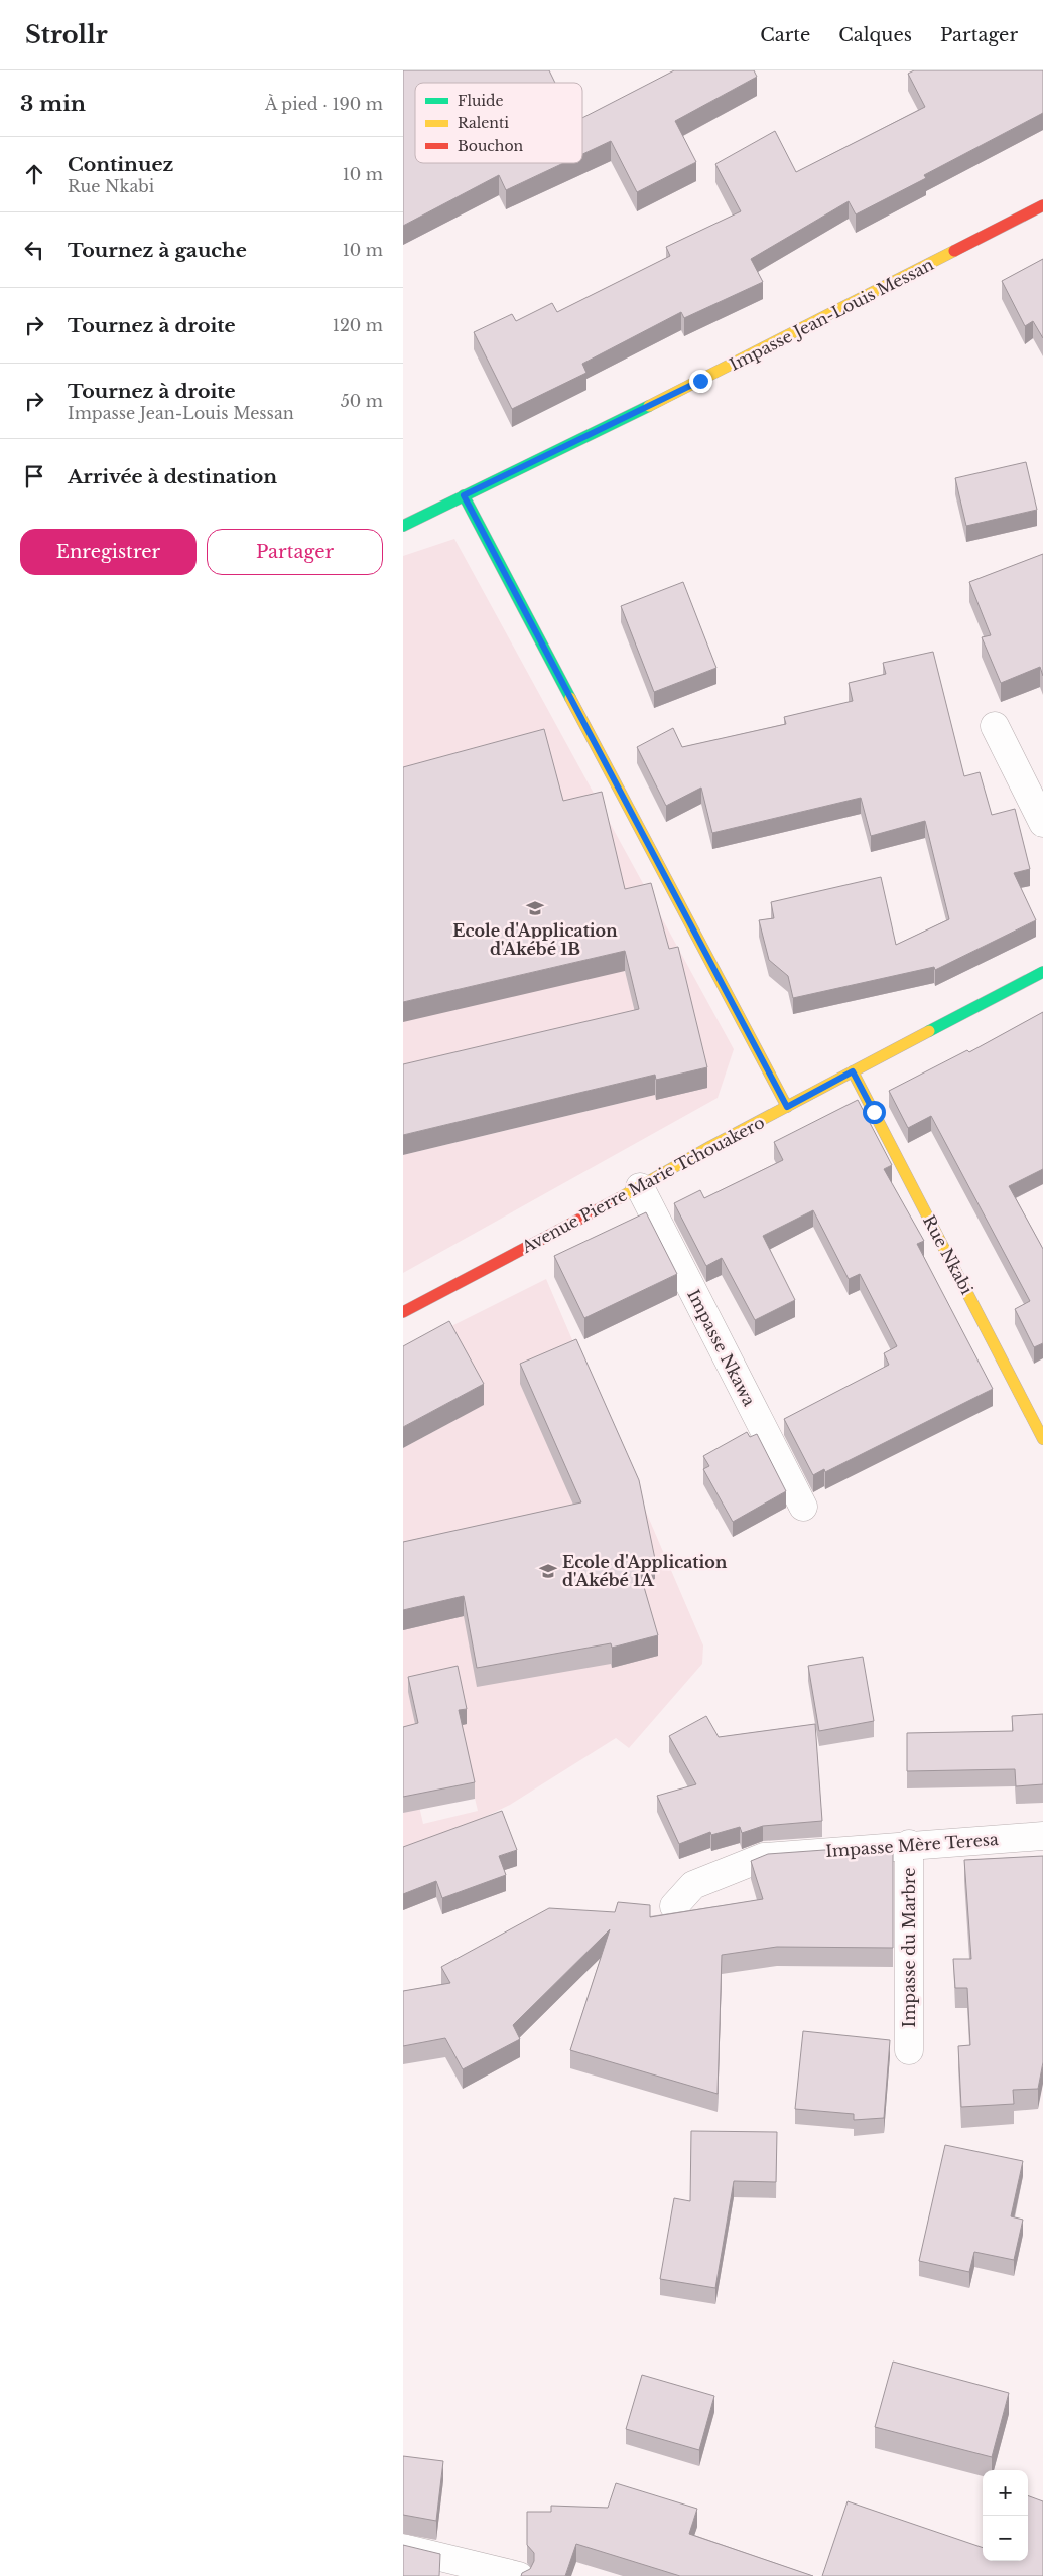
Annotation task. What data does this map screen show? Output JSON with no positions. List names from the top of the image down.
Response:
{
  "streets": {
    "street": [
      "Impasse Jean-Louis Messan",
      "Avenue Pierre Marie Tchouakero",
      "Rue Nkabi",
      "Impasse Nkawa",
      "Impasse Mère Teresa",
      "Impasse du Marbre"
    ]
  },
  "crossings": [
    ["Avenue Pierre Marie Tchouakero", "Rue Nkabi"],
    ["Avenue Pierre Marie Tchouakero", "Impasse Nkawa"],
    ["Impasse Mère Teresa", "Impasse du Marbre"]
  ],
  "places": {
    "school or university": ["Ecole d'Application d'Akébé 1B", "Ecole d'Application d'Akébé 1A"]
  },
  "legend": ["Fluide", "Ralenti", "Bouchon"],
  "page": {
    "header": "Strollr",
    "nav": ["Carte", "Calques", "Partager"],
    "heading": ["3 min", "À pied · 190 m"],
    "list": [
      ["Continuez", "Rue Nkabi", "10 m"],
      ["Tournez à gauche", "10 m"],
      ["Tournez à droite", "120 m"],
      ["Tournez à droite", "Impasse Jean-Louis Messan", "50 m"],
      "Arrivée à destination"
    ],
    "buttons": ["Enregistrer", "Partager"],
    "map_buttons": ["+", "−"]
  }
}
